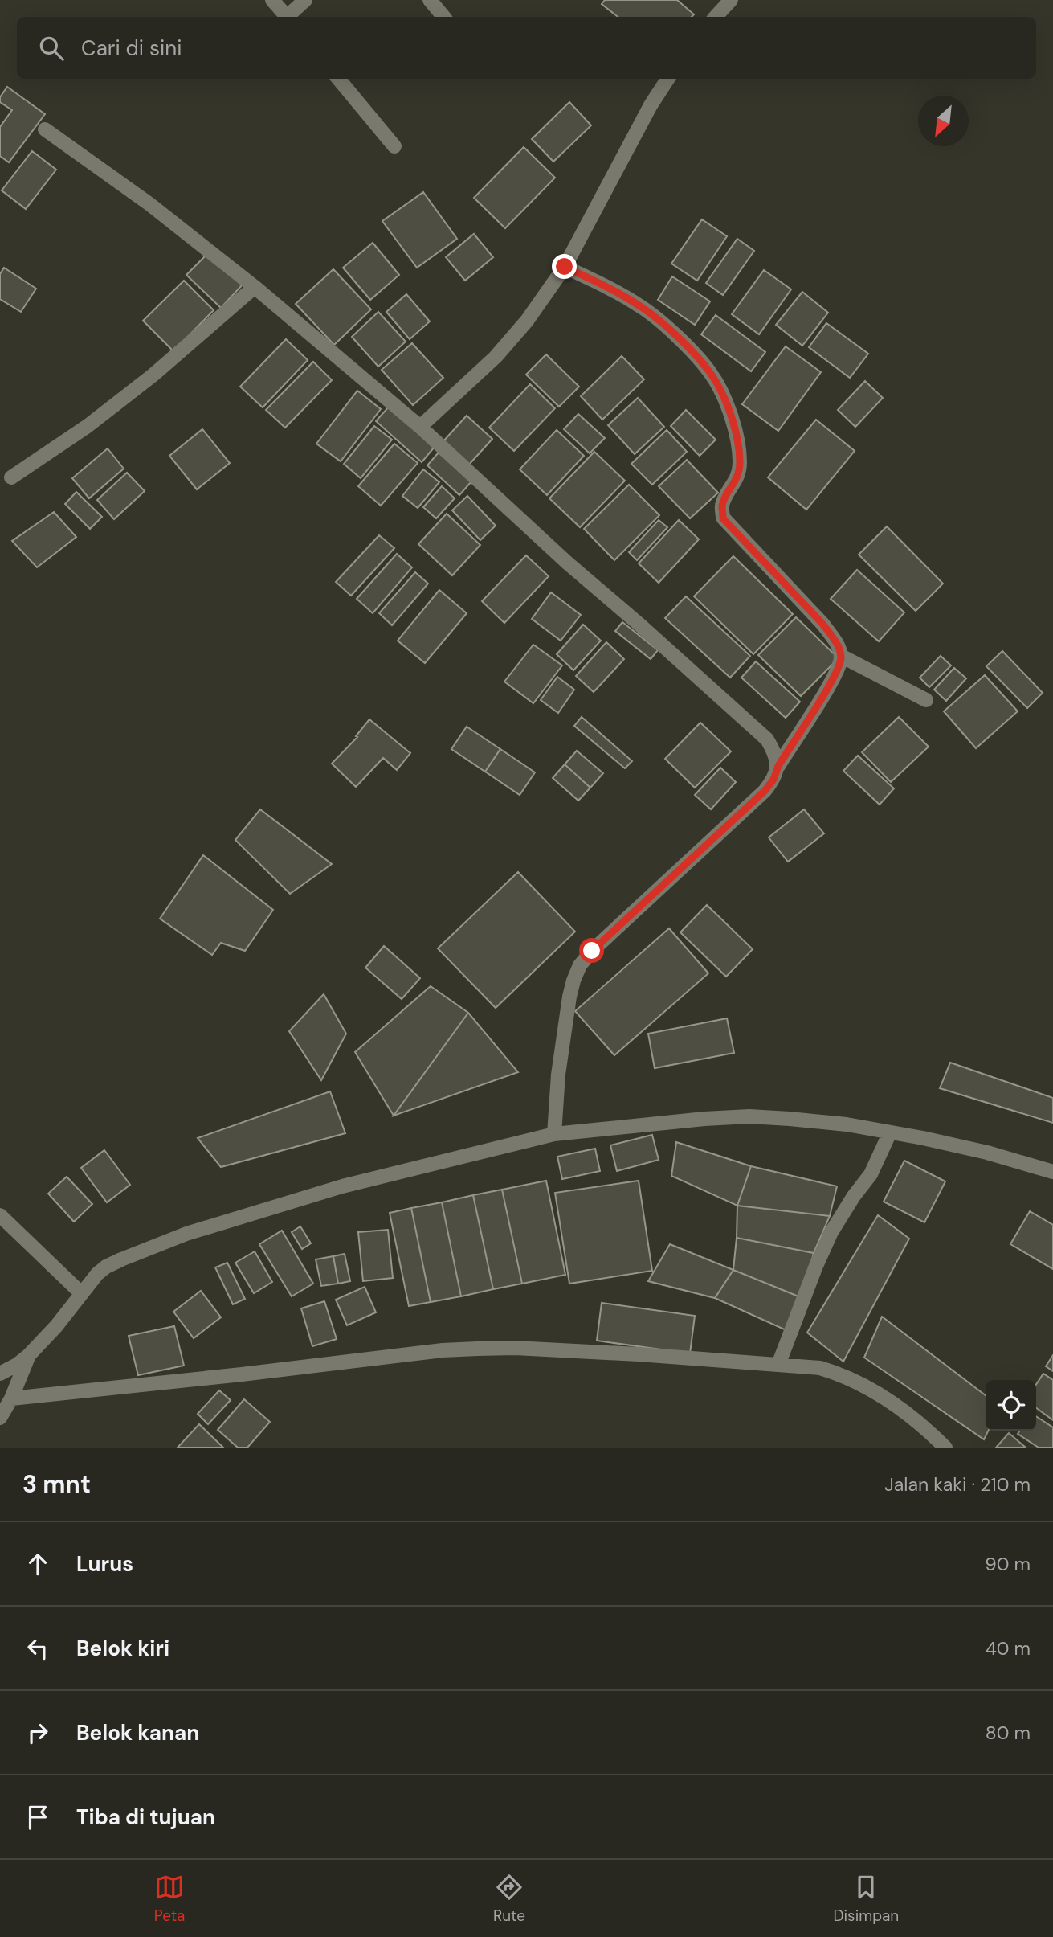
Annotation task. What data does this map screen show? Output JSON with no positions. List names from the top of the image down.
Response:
{
  "north": "bottom left",
  "page": {
    "search": "Cari di sini",
    "heading": ["3 mnt", "Jalan kaki · 210 m"],
    "list": [
      ["Lurus", "90 m"],
      ["Belok kiri", "40 m"],
      ["Belok kanan", "80 m"],
      "Tiba di tujuan"
    ],
    "nav": ["Peta", "Rute", "Disimpan"]
  }
}
